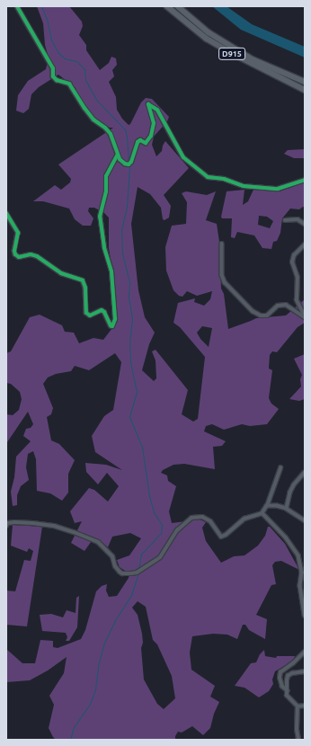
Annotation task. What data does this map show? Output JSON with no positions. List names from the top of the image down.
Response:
{
  "streets": {
    "highway": ["D915"]
  }
}
